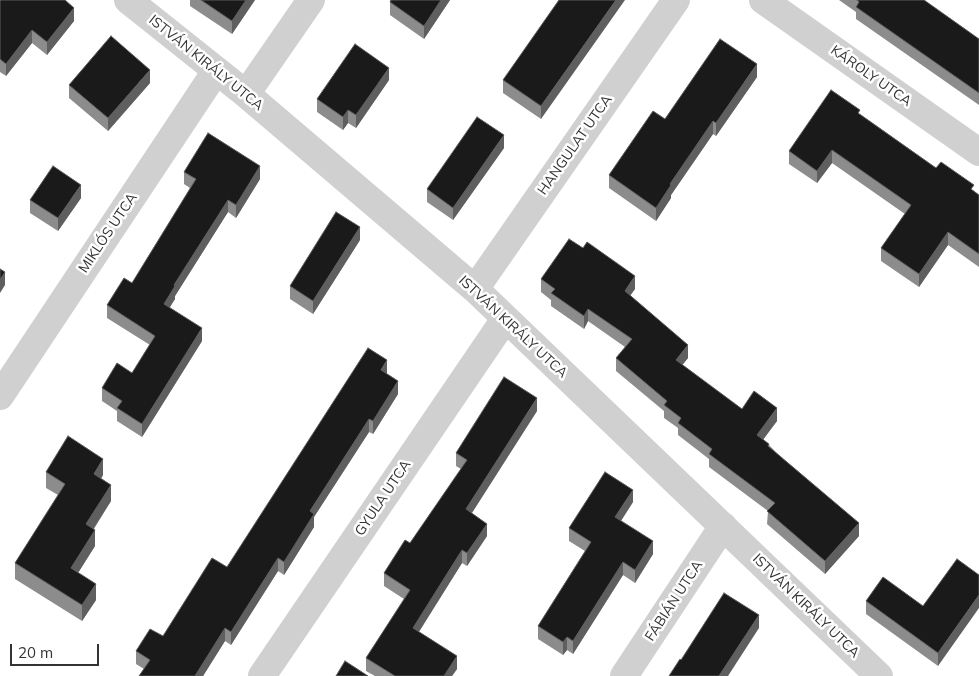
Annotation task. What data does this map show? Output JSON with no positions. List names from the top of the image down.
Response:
{
  "streets": {
    "street": [
      "ISTVÁN KIRÁLY UTCA",
      "KÁROLY UTCA",
      "HANGULAT UTCA",
      "MIKLÓS UTCA",
      "GYULA UTCA",
      "FÁBIÁN UTCA"
    ]
  },
  "crossings": [
    ["ISTVÁN KIRÁLY UTCA", "HANGULAT UTCA"],
    ["ISTVÁN KIRÁLY UTCA", "MIKLÓS UTCA"],
    ["ISTVÁN KIRÁLY UTCA", "GYULA UTCA"],
    ["ISTVÁN KIRÁLY UTCA", "FÁBIÁN UTCA"]
  ],
  "scale_bar": "20 m"
}
